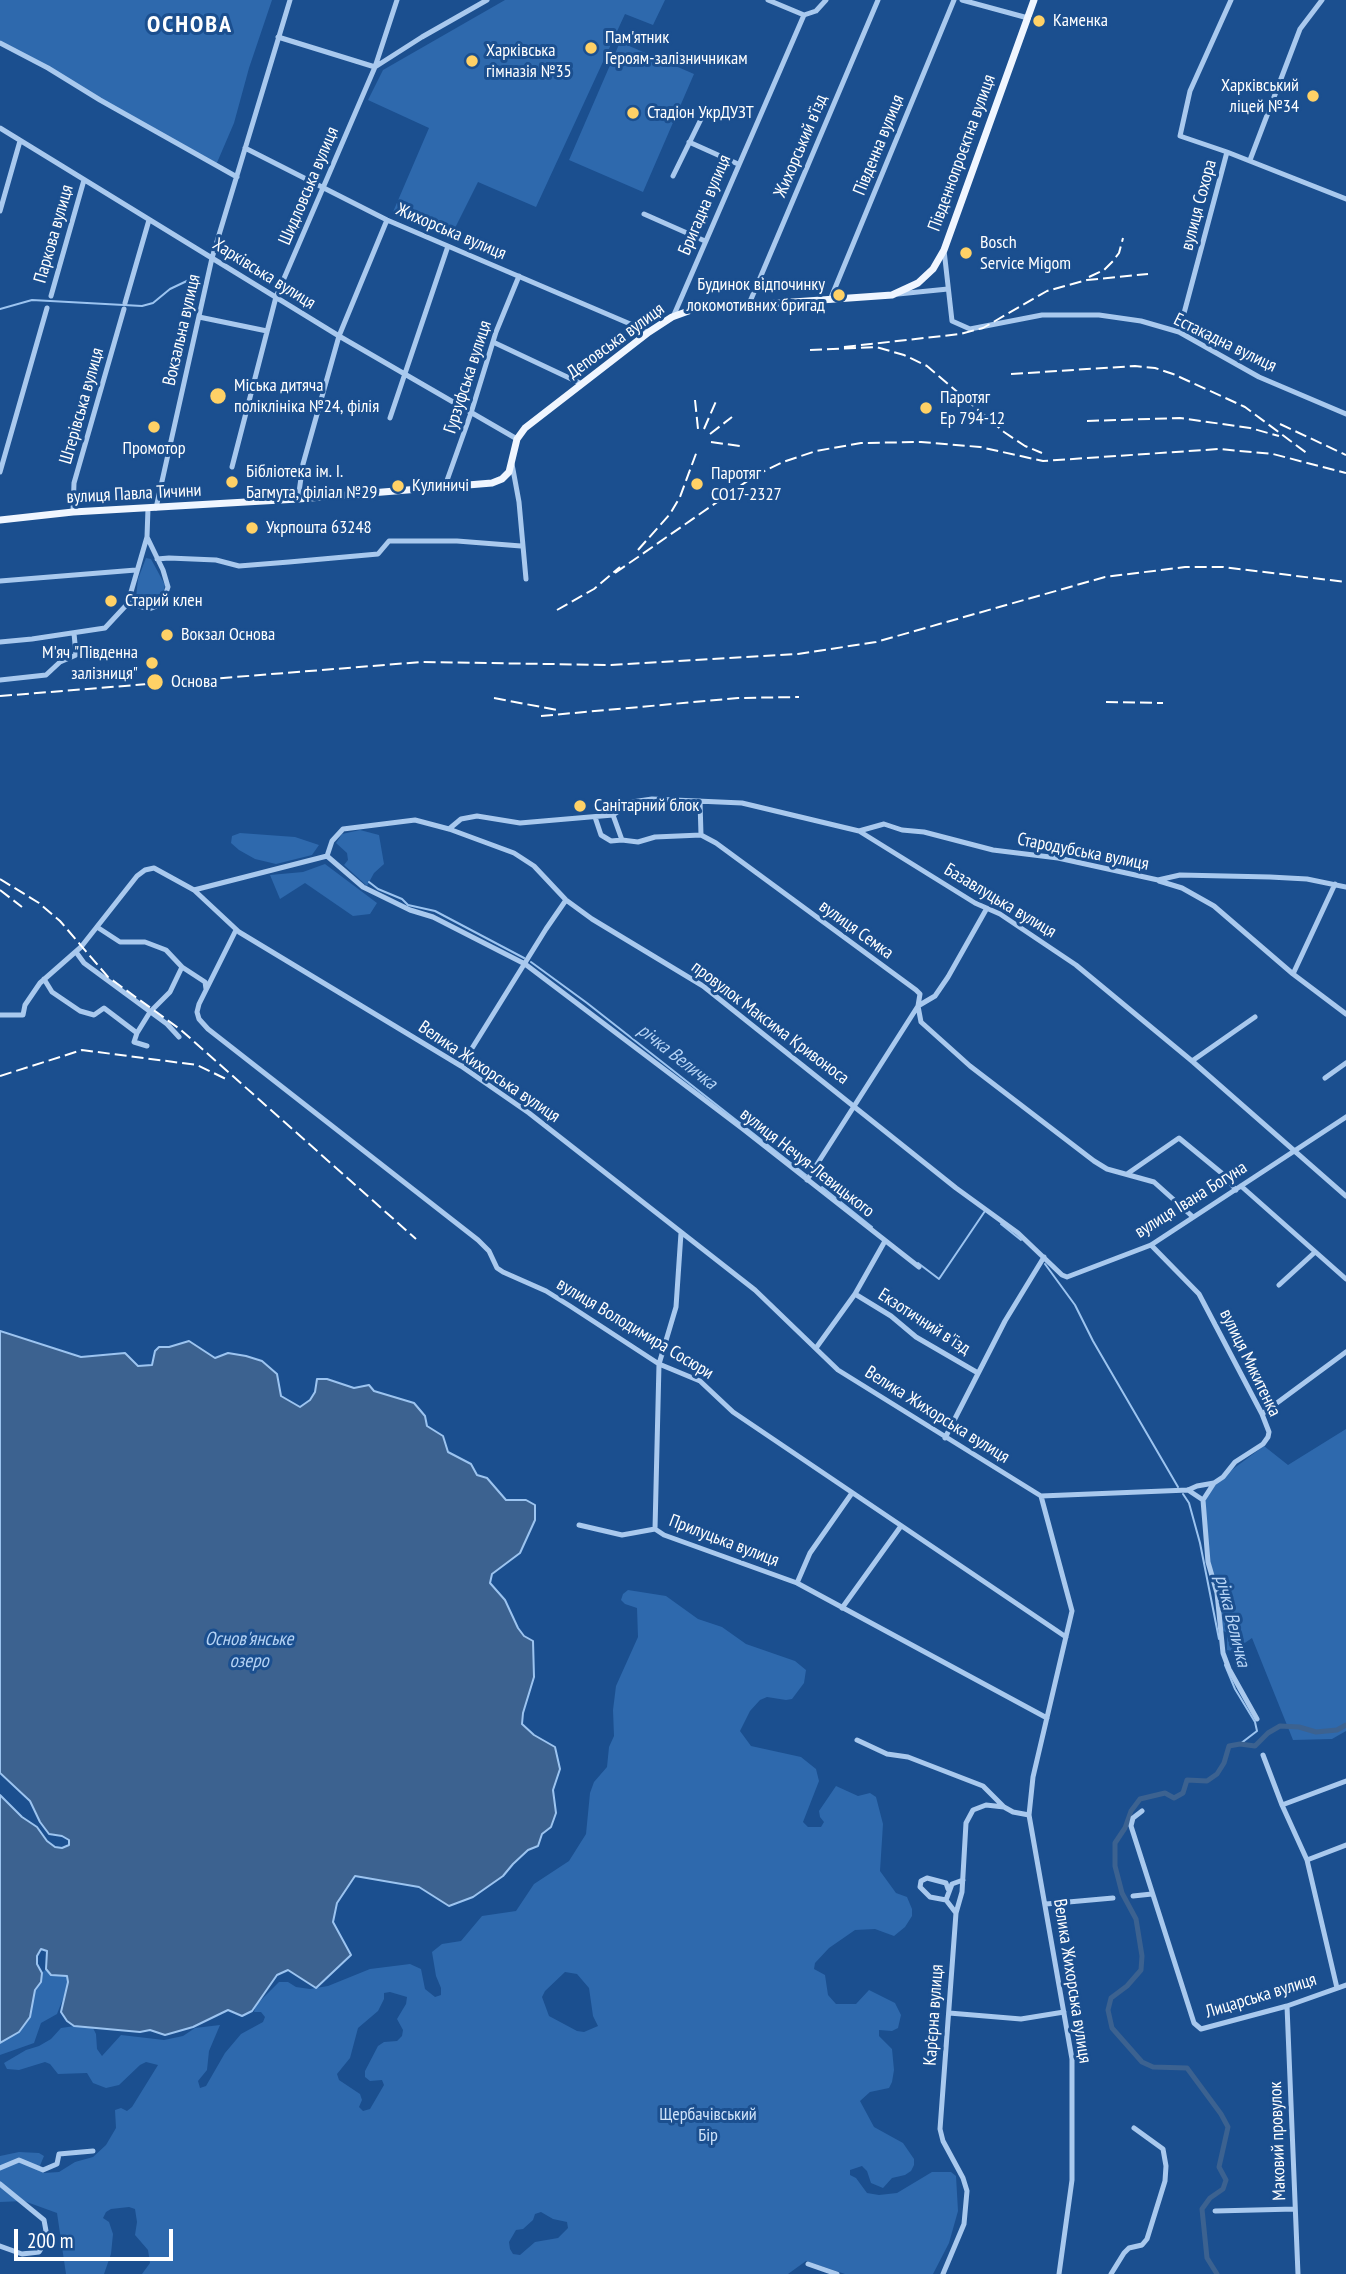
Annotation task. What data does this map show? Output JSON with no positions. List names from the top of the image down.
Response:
{
  "streets": {
    "main road": ["Південнопроєктна вулиця", "Деповська вулиця", "вулиця Павла Тичини"],
    "street": [
      "Південна вулиця",
      "Жихорський в’їзд",
      "Шидловська вулиця",
      "Бригадна вулиця",
      "вулиця Сохора",
      "Жихорська вулиця",
      "Паркова вулиця",
      "Харківська вулиця",
      "Вокзальна вулиця",
      "Естакадна вулиця",
      "Гурзуфська вулиця",
      "Штерівська вулиця",
      "Стародубська вулиця",
      "Базавлуцька вулиця",
      "вулиця Семка",
      "провулок Максима Кривоноса",
      "Велика Жихорська вулиця",
      "вулиця Нечуя-Левицького",
      "вулиця Івана Богуна",
      "Екзотичний в'їзд",
      "вулиця Володимира Сосюри",
      "вулиця Микитенка",
      "Прилуцька вулиця",
      "Лицарська вулиця",
      "Кар’єрна вулиця",
      "Маковий провулок"
    ]
  },
  "crossings": [
    ["Південна вулиця", "Деповська вулиця"],
    ["Жихорський в’їзд", "Деповська вулиця"],
    ["Південнопроєктна вулиця", "Деповська вулиця"],
    ["Південнопроєктна вулиця", "Естакадна вулиця"],
    ["Шидловська вулиця", "Жихорська вулиця"],
    ["Шидловська вулиця", "Харківська вулиця"],
    ["Бригадна вулиця", "Деповська вулиця"],
    ["вулиця Сохора", "Естакадна вулиця"],
    ["Жихорська вулиця", "Вокзальна вулиця"],
    ["Жихорська вулиця", "Деповська вулиця"],
    ["Жихорська вулиця", "Гурзуфська вулиця"],
    ["Паркова вулиця", "Харківська вулиця"],
    ["Харківська вулиця", "Вокзальна вулиця"],
    ["Харківська вулиця", "Деповська вулиця"],
    ["Харківська вулиця", "Гурзуфська вулиця"],
    ["Харківська вулиця", "Штерівська вулиця"],
    ["Вокзальна вулиця", "вулиця Павла Тичини"],
    ["Гурзуфська вулиця", "вулиця Павла Тичини"],
    ["Штерівська вулиця", "вулиця Павла Тичини"],
    ["Стародубська вулиця", "Базавлуцька вулиця"],
    ["Базавлуцька вулиця", "вулиця Івана Богуна"],
    ["вулиця Семка", "вулиця Івана Богуна"],
    ["провулок Максима Кривоноса", "вулиця Нечуя-Левицького"],
    ["провулок Максима Кривоноса", "вулиця Івана Богуна"],
    ["Велика Жихорська вулиця", "Екзотичний в'їзд"],
    ["Велика Жихорська вулиця", "вулиця Володимира Сосюри"],
    ["Велика Жихорська вулиця", "вулиця Микитенка"],
    ["Велика Жихорська вулиця", "Прилуцька вулиця"],
    ["Велика Жихорська вулиця", "Кар’єрна вулиця"],
    ["вулиця Нечуя-Левицького", "Екзотичний в'їзд"],
    ["вулиця Івана Богуна", "вулиця Микитенка"],
    ["вулиця Володимира Сосюри", "Прилуцька вулиця"],
    ["Лицарська вулиця", "Маковий провулок"]
  ],
  "districts": ["ОСНОВА"],
  "water": ["річка Величка", "Основ'янське озеро"],
  "parks": ["Щербачівський Бір"],
  "places": [
    "Каменка",
    "Пам'ятник Героям-залізничникам",
    "Харківська гімназія №35",
    "Харківський ліцей №34",
    "Стадіон УкрДУЗТ",
    "Bosch Service Migom",
    "Будинок відпочинку локомотивних бригад",
    "Міська дитяча поліклініка №24, філія",
    "Паротяг Ер 794-12",
    "Промотор",
    "Бібліотека ім. І. Багмута, філіал №29",
    "Паротяг СО17-2327",
    "Кулиничі",
    "Укрпошта 63248",
    "Старий клен",
    "Вокзал Основа",
    "М'яч \"Південна залізниця\"",
    "Основа",
    "Санітарний блок"
  ],
  "scale_bar": "200 m"
}
